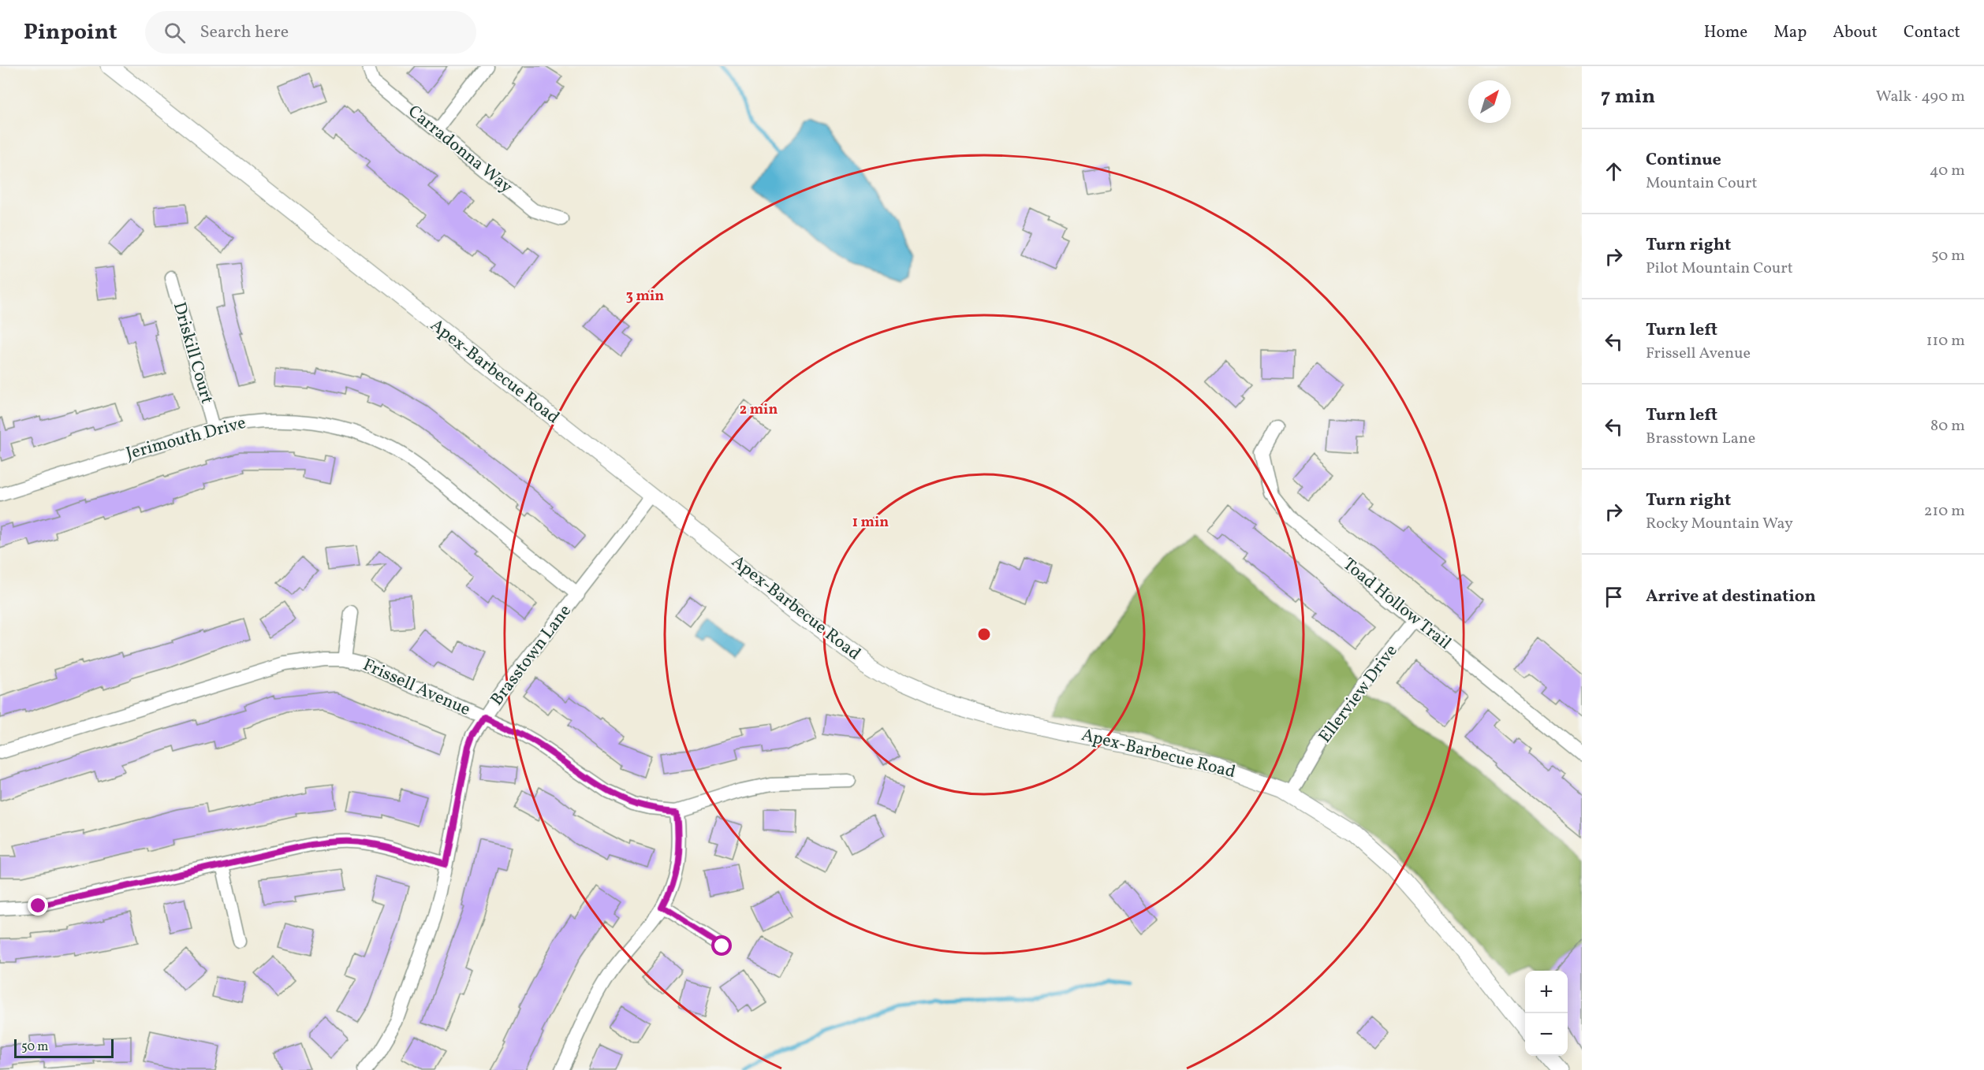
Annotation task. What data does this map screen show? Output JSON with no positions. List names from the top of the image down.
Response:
{
  "streets": {
    "street": [
      "Carradonna Way",
      "Driskill Court",
      "Apex-Barbecue Road",
      "Jerimouth Drive",
      "Toad Hollow Trail",
      "Brasstown Lane",
      "Frissell Avenue",
      "Ellerview Drive"
    ]
  },
  "crossings": [
    ["Driskill Court", "Jerimouth Drive"],
    ["Apex-Barbecue Road", "Brasstown Lane"],
    ["Apex-Barbecue Road", "Ellerview Drive"],
    ["Jerimouth Drive", "Brasstown Lane"],
    ["Toad Hollow Trail", "Ellerview Drive"],
    ["Brasstown Lane", "Frissell Avenue"]
  ],
  "scale_bar": "50 m",
  "north": "top right",
  "page": {
    "header": "Pinpoint",
    "search": "Search here",
    "nav": [
      "Home",
      "Map",
      "About",
      "Contact"
    ],
    "heading": ["7 min", "Walk · 490 m"],
    "list": [
      ["Continue", "Mountain Court", "40 m"],
      ["Turn right", "Pilot Mountain Court", "50 m"],
      ["Turn left", "Frissell Avenue", "110 m"],
      ["Turn left", "Brasstown Lane", "80 m"],
      ["Turn right", "Rocky Mountain Way", "210 m"],
      "Arrive at destination"
    ],
    "map_buttons": ["+", "−"],
    "scale": "50 m"
  },
  "rings": ["3 min", "2 min", "1 min"]
}
